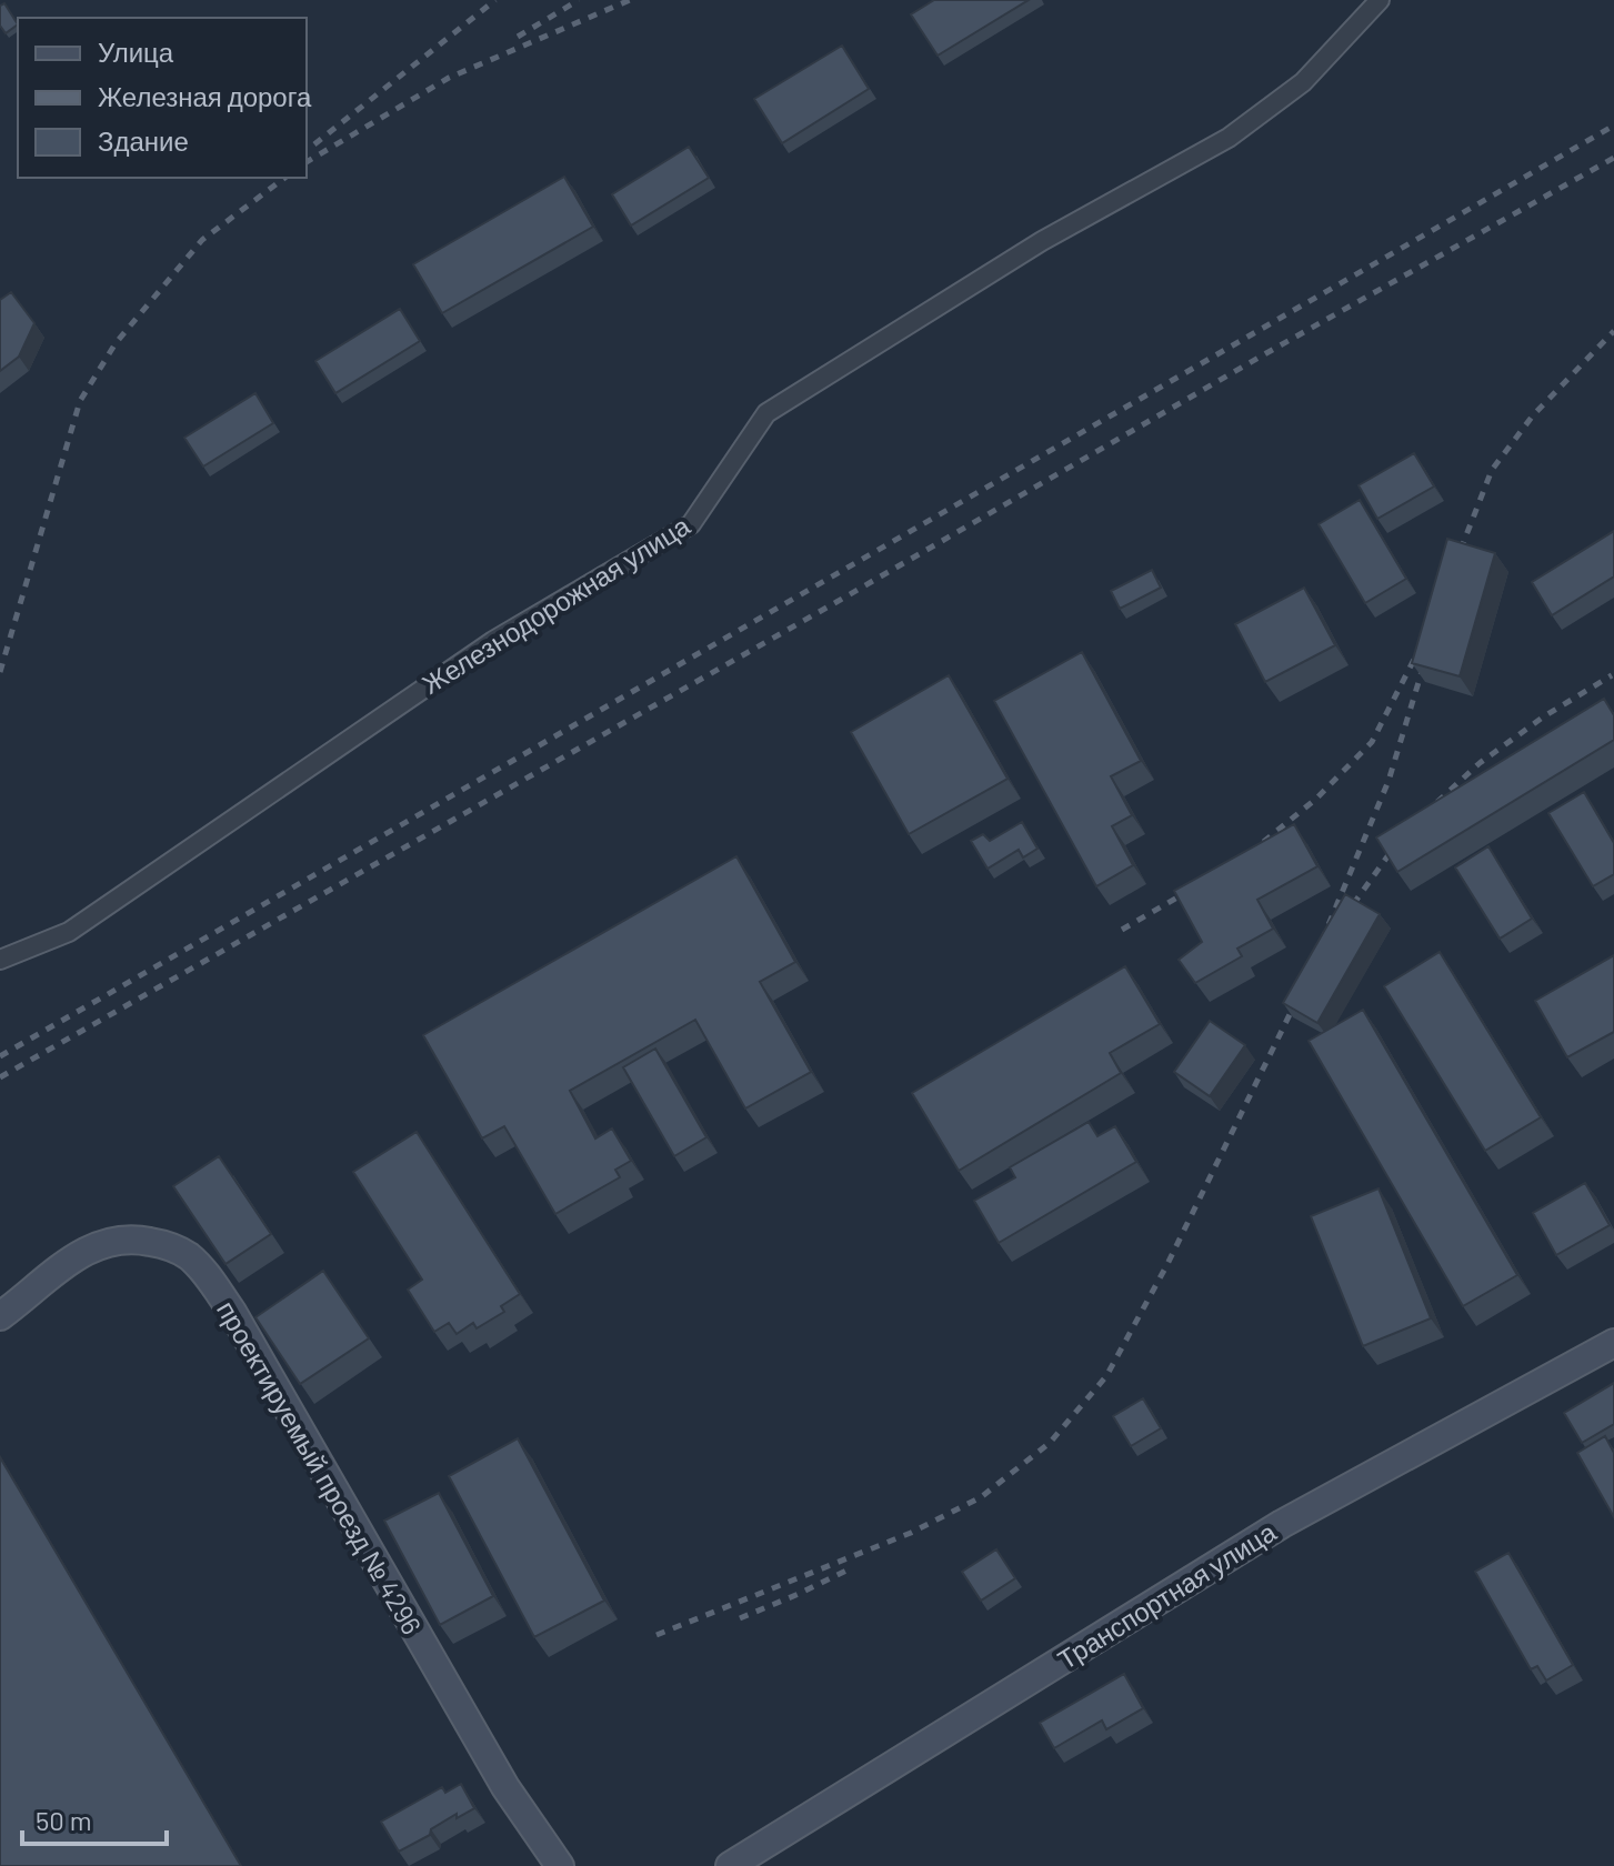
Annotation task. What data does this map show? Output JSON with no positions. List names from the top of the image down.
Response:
{
  "streets": {
    "street": ["Железнодорожная улица", "проектируемый проезд № 4296", "Транспортная улица"]
  },
  "legend": ["Улица", "Железная дорога", "Здание"],
  "scale_bar": "50 m"
}
